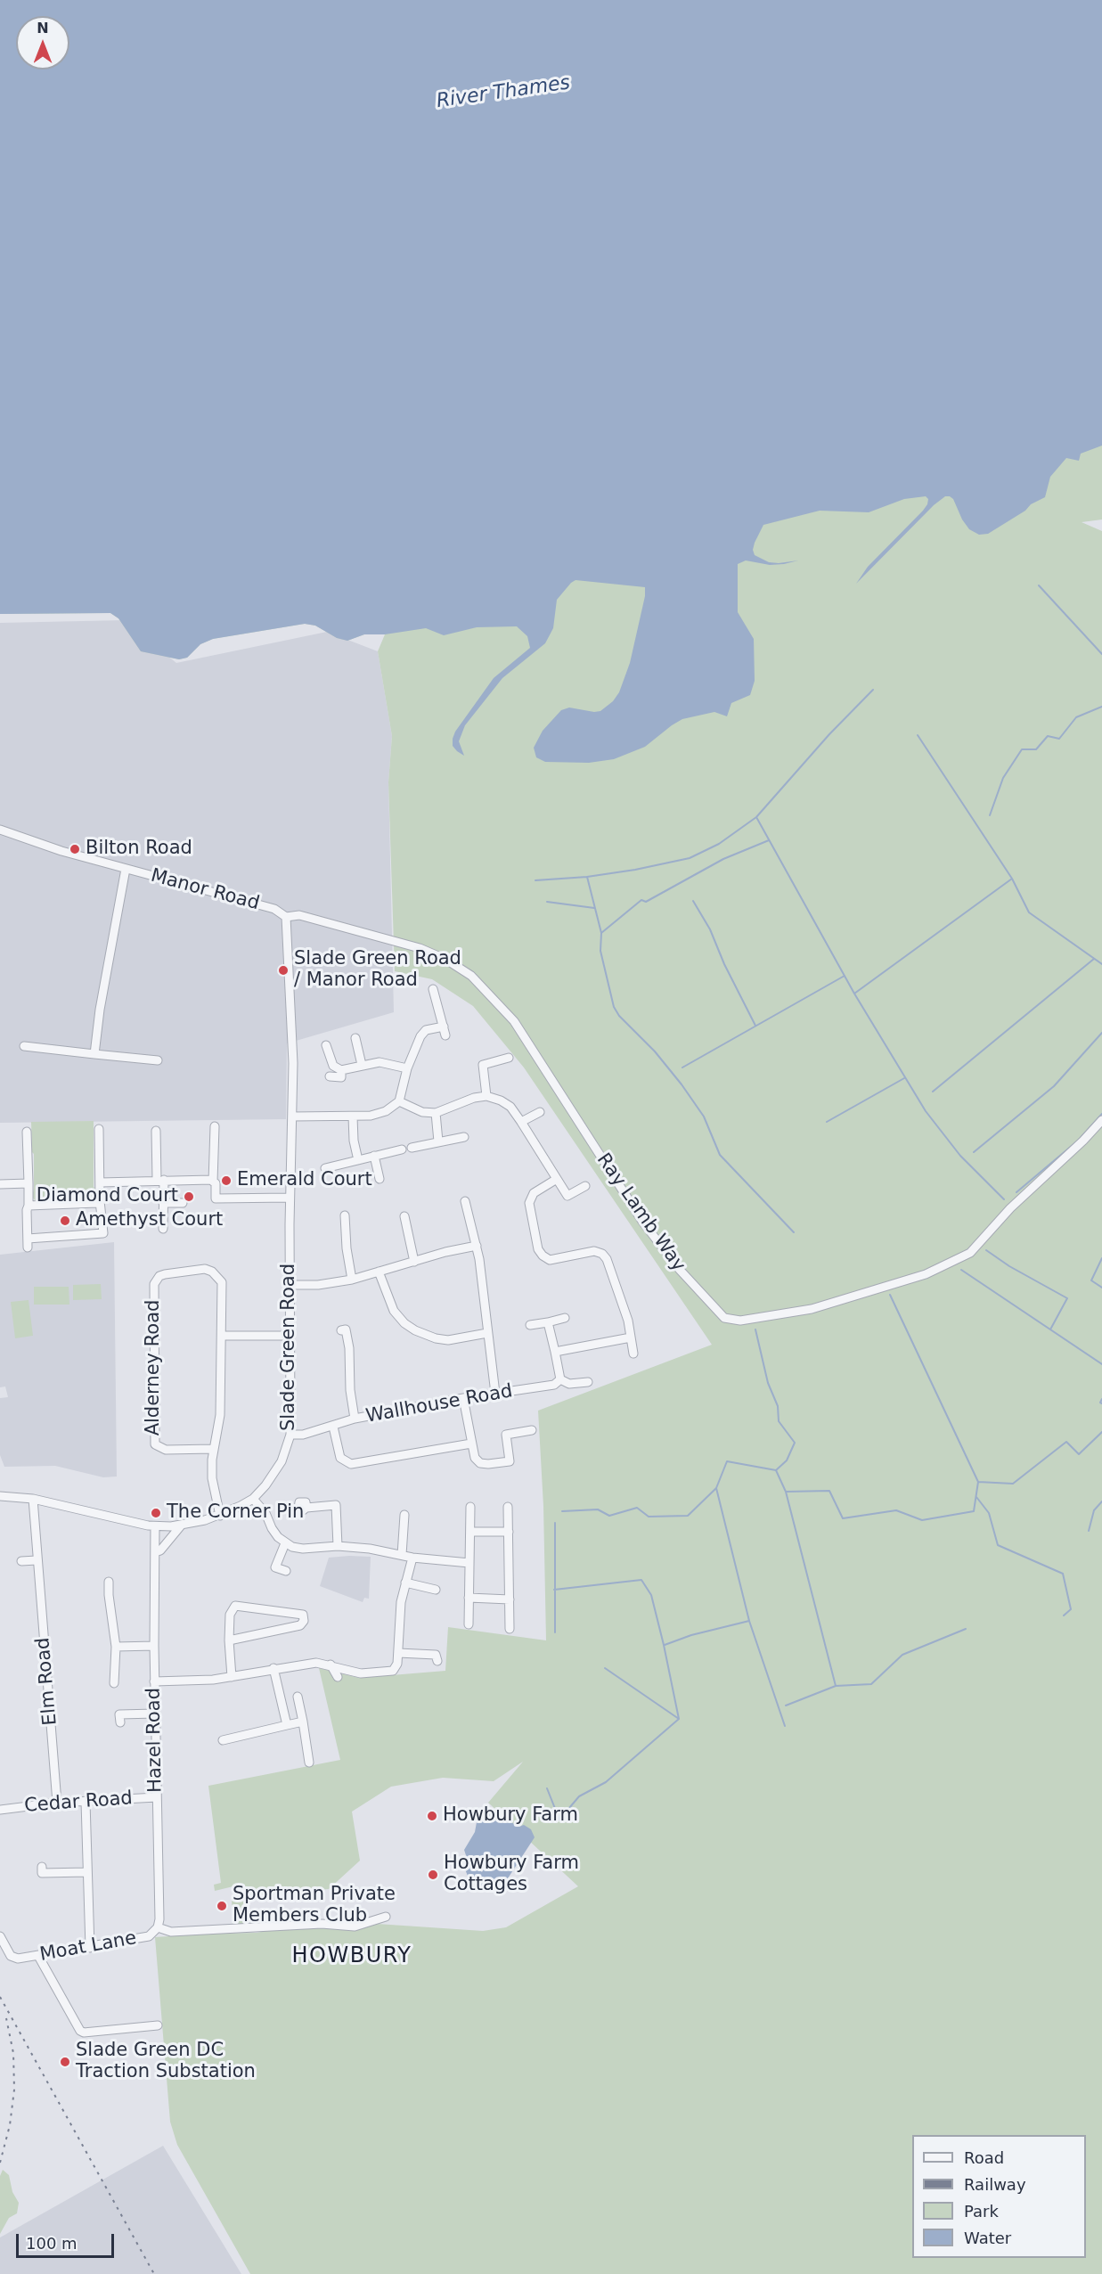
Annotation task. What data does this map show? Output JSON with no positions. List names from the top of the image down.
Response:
{
  "streets": {
    "street": [
      "Manor Road",
      "Ray Lamb Way",
      "Slade Green Road",
      "Alderney Road",
      "Wallhouse Road",
      "Elm Road",
      "Hazel Road",
      "Cedar Road",
      "Moat Lane"
    ]
  },
  "crossings": [
    ["Manor Road", "Ray Lamb Way"],
    ["Slade Green Road", "Alderney Road"],
    ["Slade Green Road", "Wallhouse Road"],
    ["Slade Green Road", "Elm Road"],
    ["Slade Green Road", "Hazel Road"],
    ["Elm Road", "Cedar Road"],
    ["Hazel Road", "Cedar Road"],
    ["Hazel Road", "Moat Lane"]
  ],
  "districts": ["HOWBURY"],
  "water": ["River Thames"],
  "places": [
    "Bilton Road",
    "Slade Green Road / Manor Road",
    "Emerald Court",
    "Diamond Court",
    "Amethyst Court",
    "The Corner Pin",
    "Howbury Farm",
    "Howbury Farm Cottages",
    "Sportman Private Members Club",
    "Slade Green DC Traction Substation"
  ],
  "legend": [
    "Road",
    "Railway",
    "Park",
    "Water"
  ],
  "scale_bar": "100 m",
  "north": "top"
}
